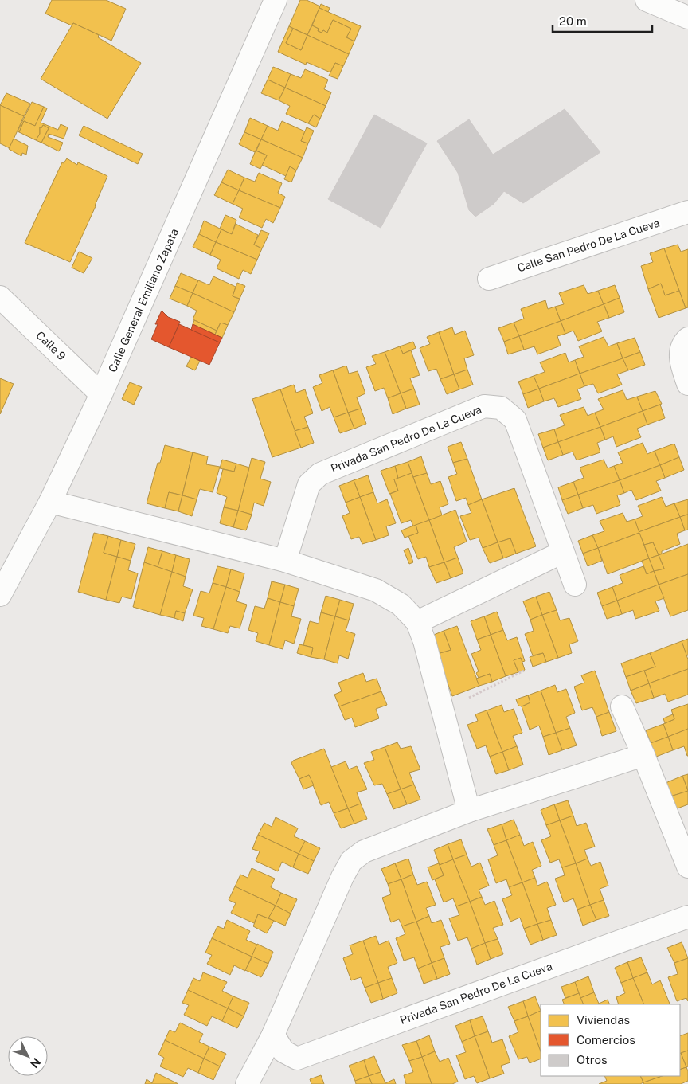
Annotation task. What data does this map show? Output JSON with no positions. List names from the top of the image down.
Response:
{
  "streets": {
    "street": [
      "Calle San Pedro De La Cueva",
      "Calle General Emiliano Zapata",
      "Calle 9",
      "Privada San Pedro De La Cueva"
    ]
  },
  "crossings": [
    ["Calle General Emiliano Zapata", "Calle 9"]
  ],
  "legend": ["Viviendas", "Comercios", "Otros"],
  "scale_bar": "20 m",
  "north": "bottom right"
}
